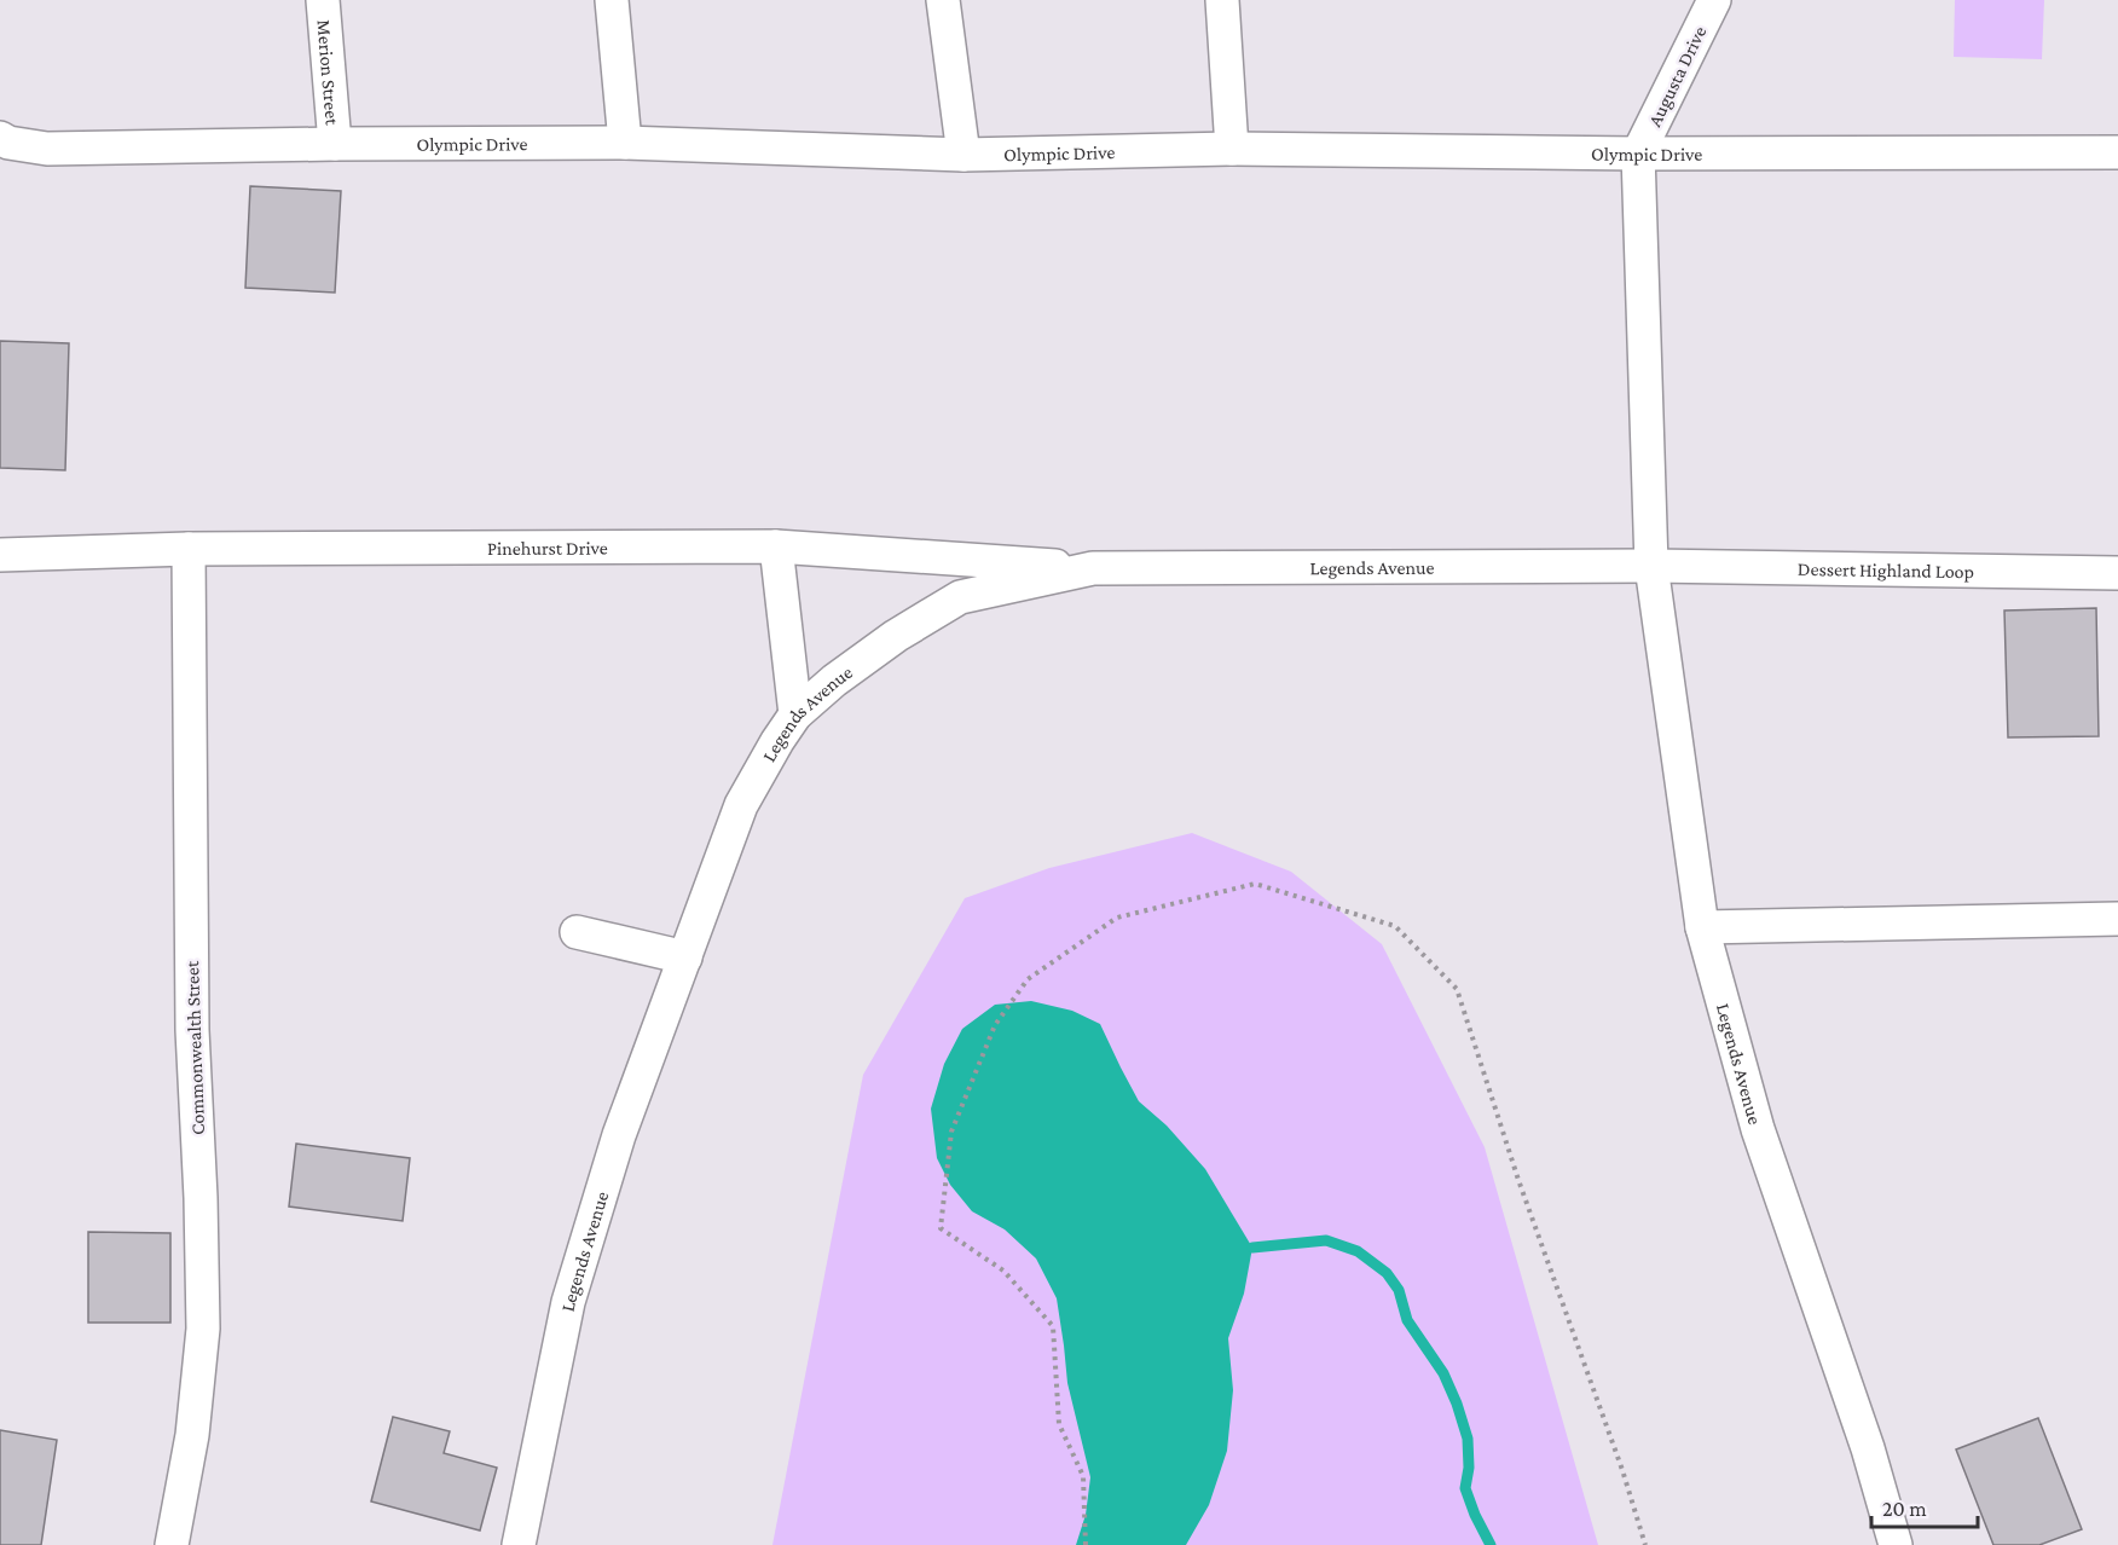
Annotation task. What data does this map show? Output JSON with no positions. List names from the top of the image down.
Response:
{
  "streets": {
    "street": [
      "Merion Street",
      "Augusta Drive",
      "Olympic Drive",
      "Pinehurst Drive",
      "Legends Avenue",
      "Dessert Highland Loop",
      "Commonwealth Street"
    ]
  },
  "crossings": [
    ["Merion Street", "Olympic Drive"],
    ["Augusta Drive", "Olympic Drive"],
    ["Augusta Drive", "Legends Avenue"],
    ["Olympic Drive", "Legends Avenue"],
    ["Pinehurst Drive", "Legends Avenue"],
    ["Pinehurst Drive", "Commonwealth Street"],
    ["Legends Avenue", "Dessert Highland Loop"]
  ],
  "scale_bar": "20 m"
}
